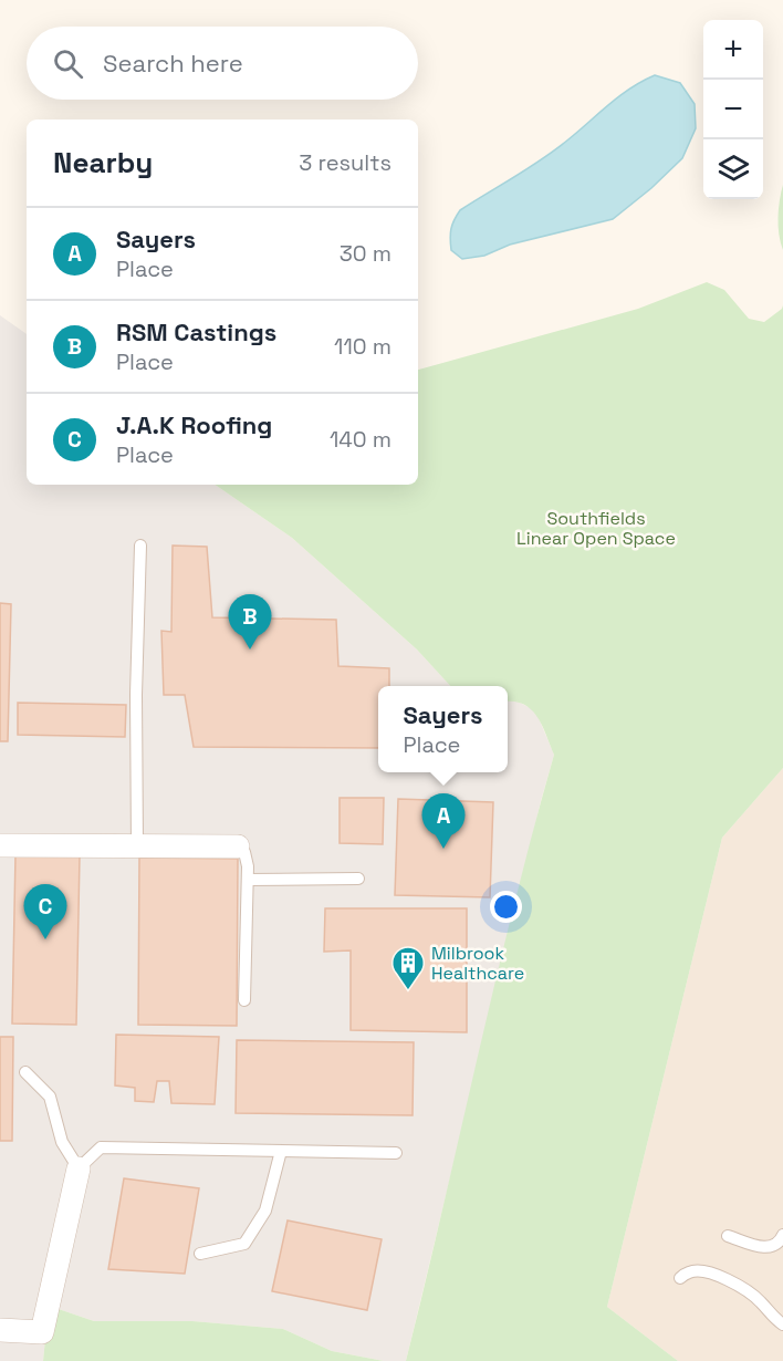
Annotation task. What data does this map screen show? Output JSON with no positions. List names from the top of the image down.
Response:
{
  "parks": ["Southfields Linear Open Space"],
  "places": {
    "building": ["Milbrook Healthcare"]
  },
  "page": {
    "map_buttons": ["+", "−"],
    "search": "Search here",
    "heading": ["Nearby", "3 results"],
    "list": [
      {
        "mark": "A",
        "name": "Sayers",
        "note": "Place",
        "value": "30 m"
      },
      {
        "mark": "B",
        "name": "RSM Castings",
        "note": "Place",
        "value": "110 m"
      },
      {
        "mark": "C",
        "name": "J.A.K Roofing",
        "note": "Place",
        "value": "140 m"
      }
    ],
    "pins": ["B", "A", "C"],
    "popup": ["Sayers", "Place"]
  }
}
